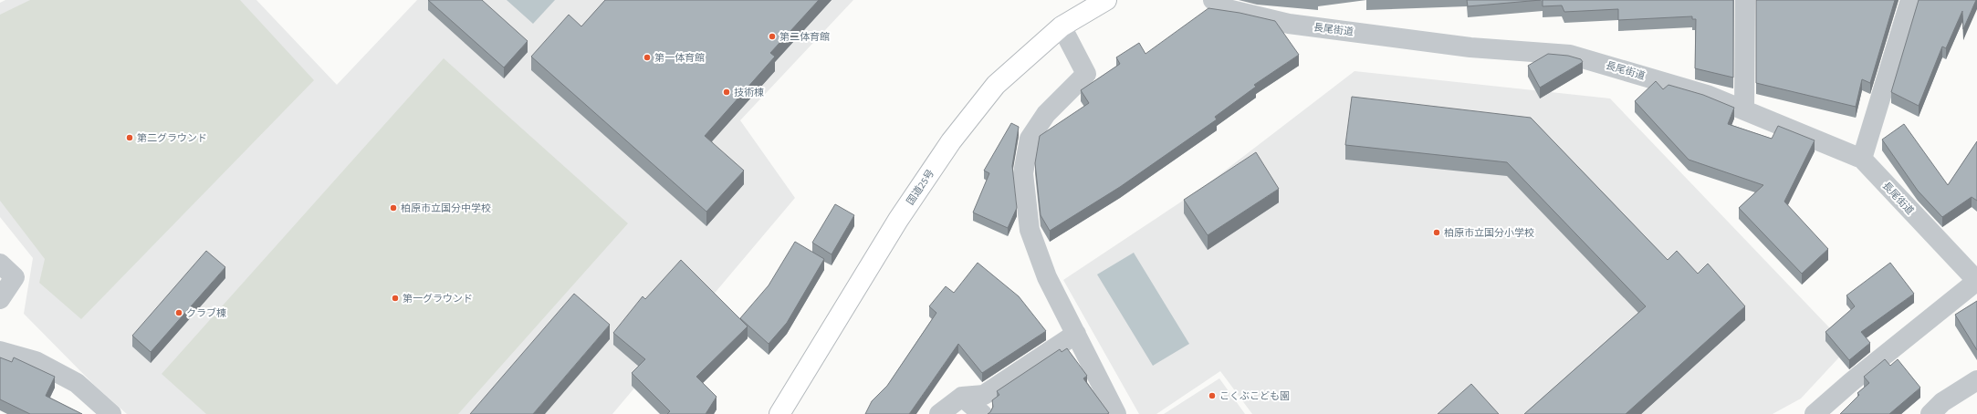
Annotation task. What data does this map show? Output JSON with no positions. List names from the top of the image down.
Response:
{
  "streets": {
    "highway": ["国道25号"],
    "street": ["長尾街道"]
  },
  "places": [
    "第二体育館",
    "第一体育館",
    "技術棟",
    "第二グラウンド",
    "柏原市立国分中学校",
    "柏原市立国分小学校",
    "第一グラウンド",
    "クラブ棟",
    "こくぶこども園"
  ]
}
